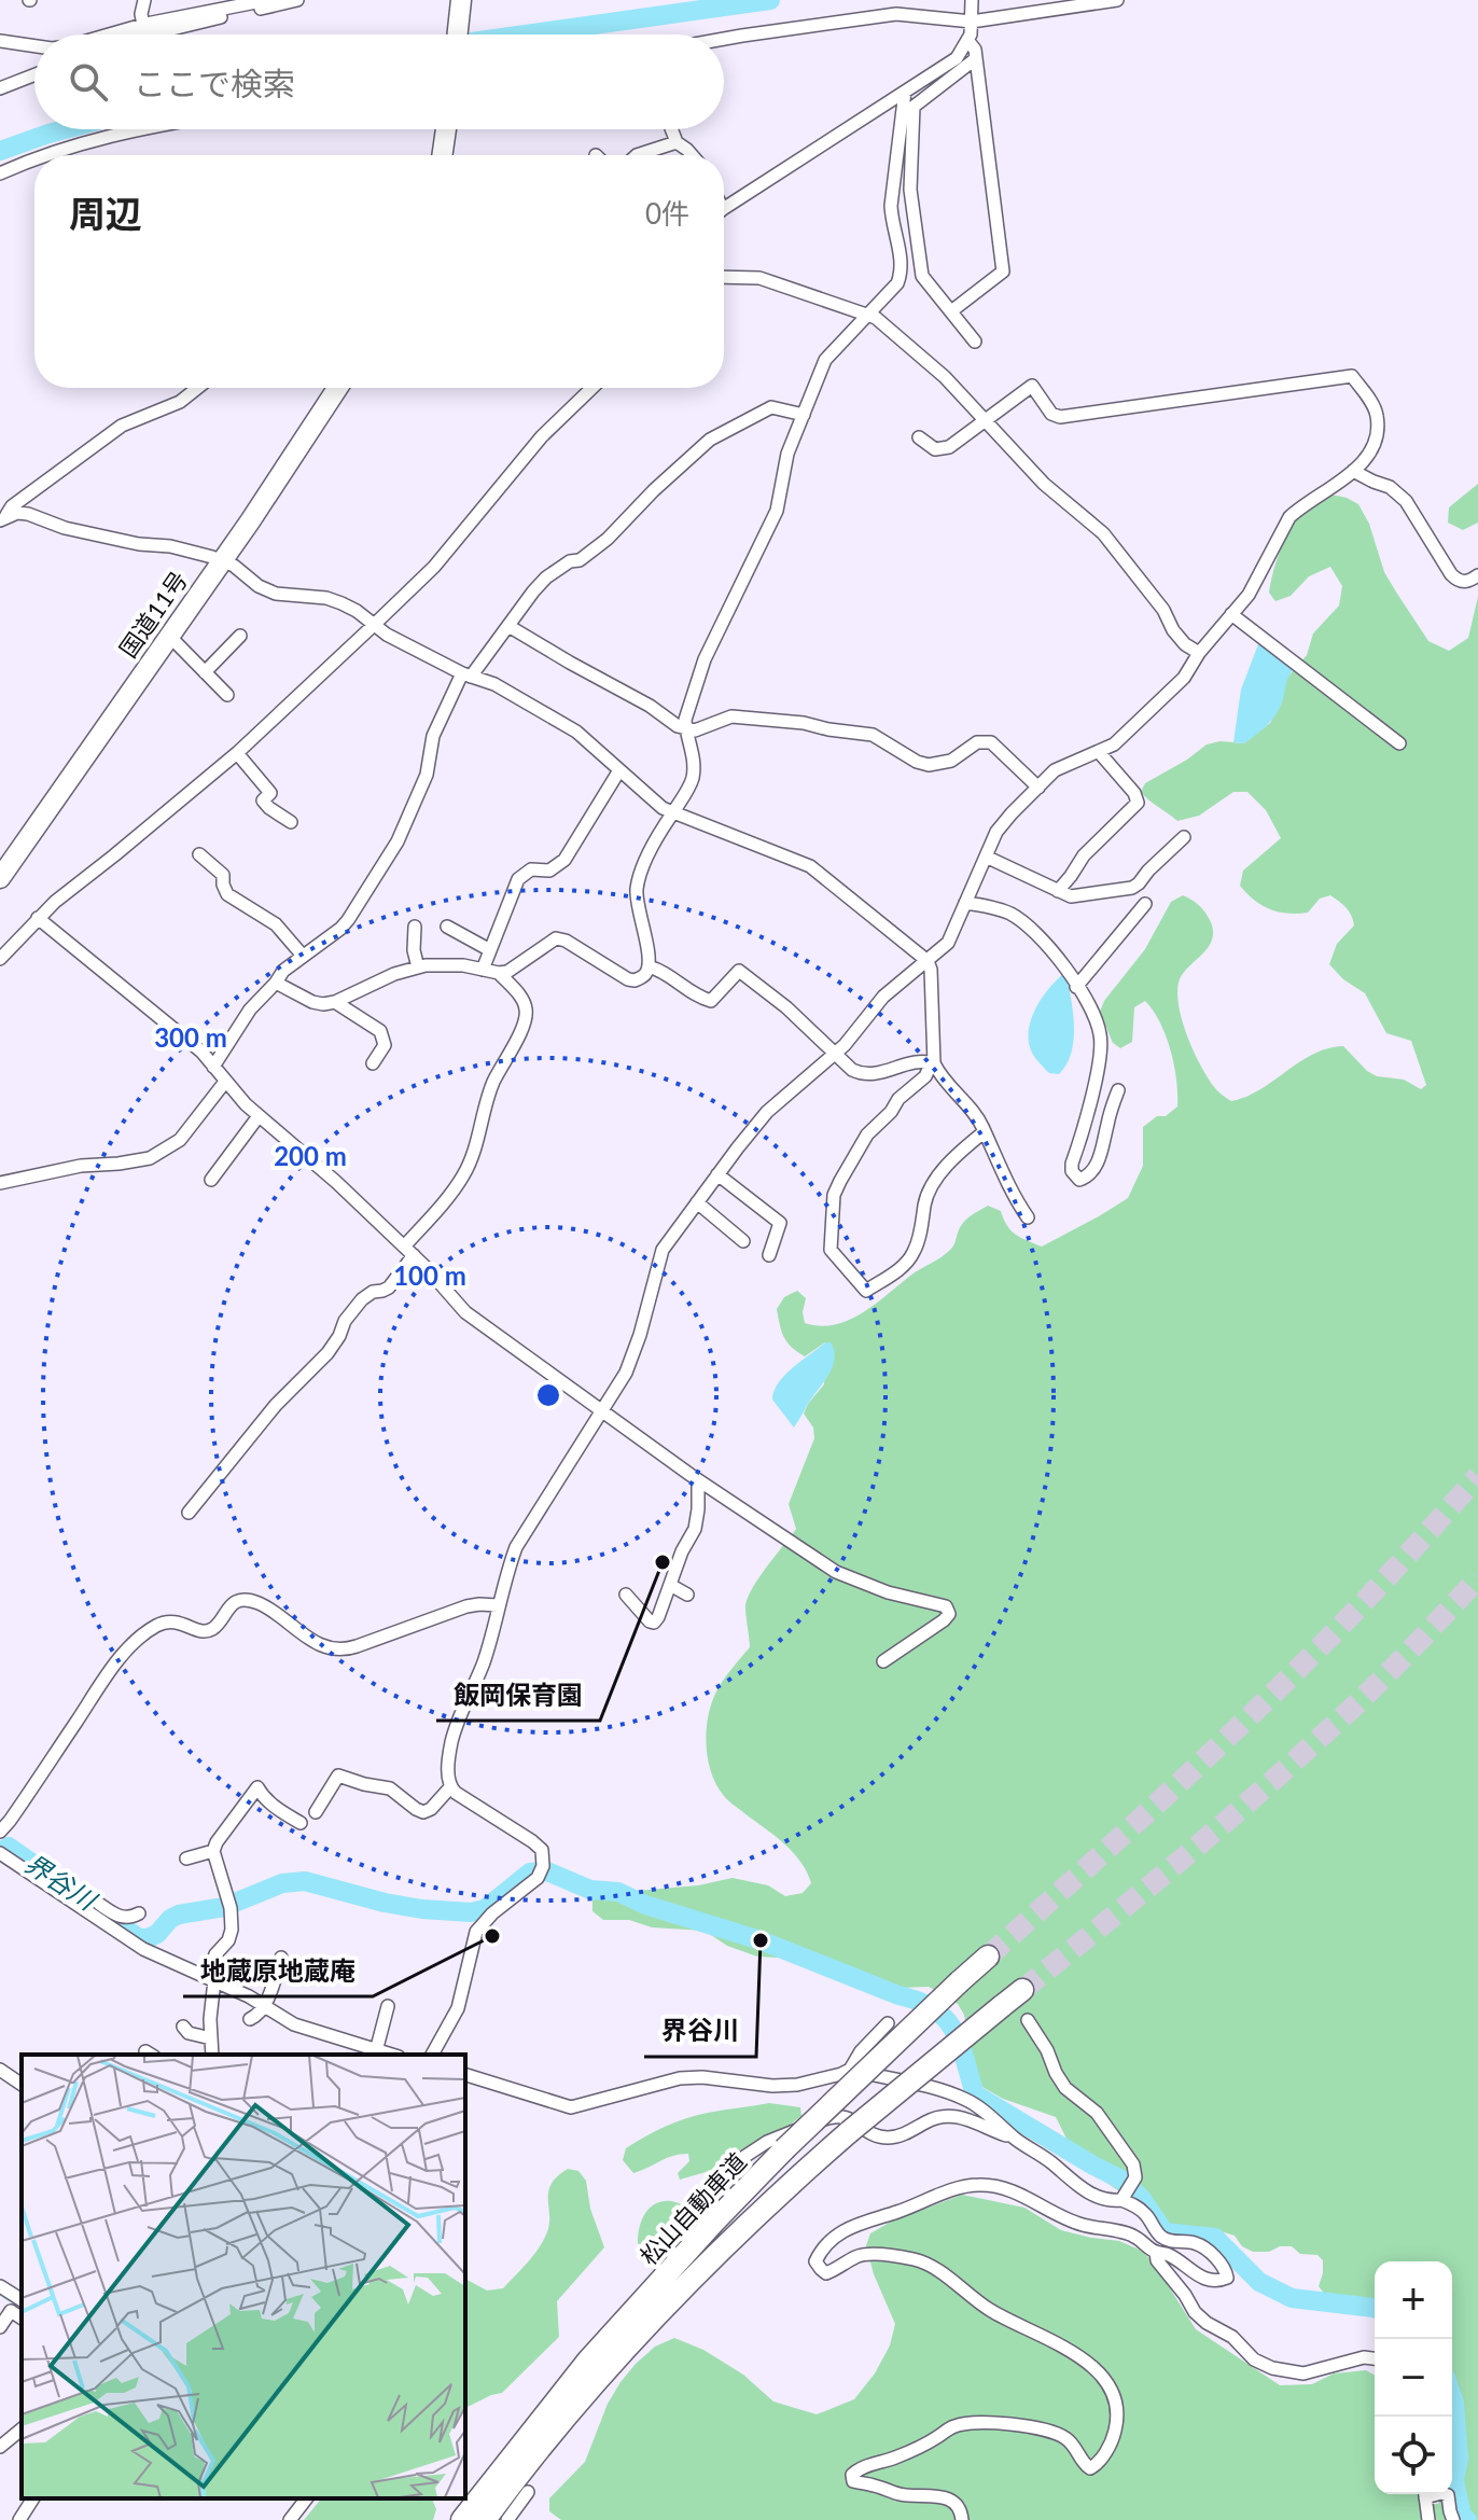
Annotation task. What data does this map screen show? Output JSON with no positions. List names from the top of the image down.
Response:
{
  "streets": {
    "highway": ["国道11号", "松山自動車道"]
  },
  "water": ["界谷川"],
  "places": ["飯岡保育園", "地蔵原地蔵庵", "界谷川"],
  "page": {
    "search": "ここで検索",
    "heading": ["周辺", "0件"],
    "map_buttons": ["+", "−"]
  },
  "rings": ["300 m", "200 m", "100 m"]
}
